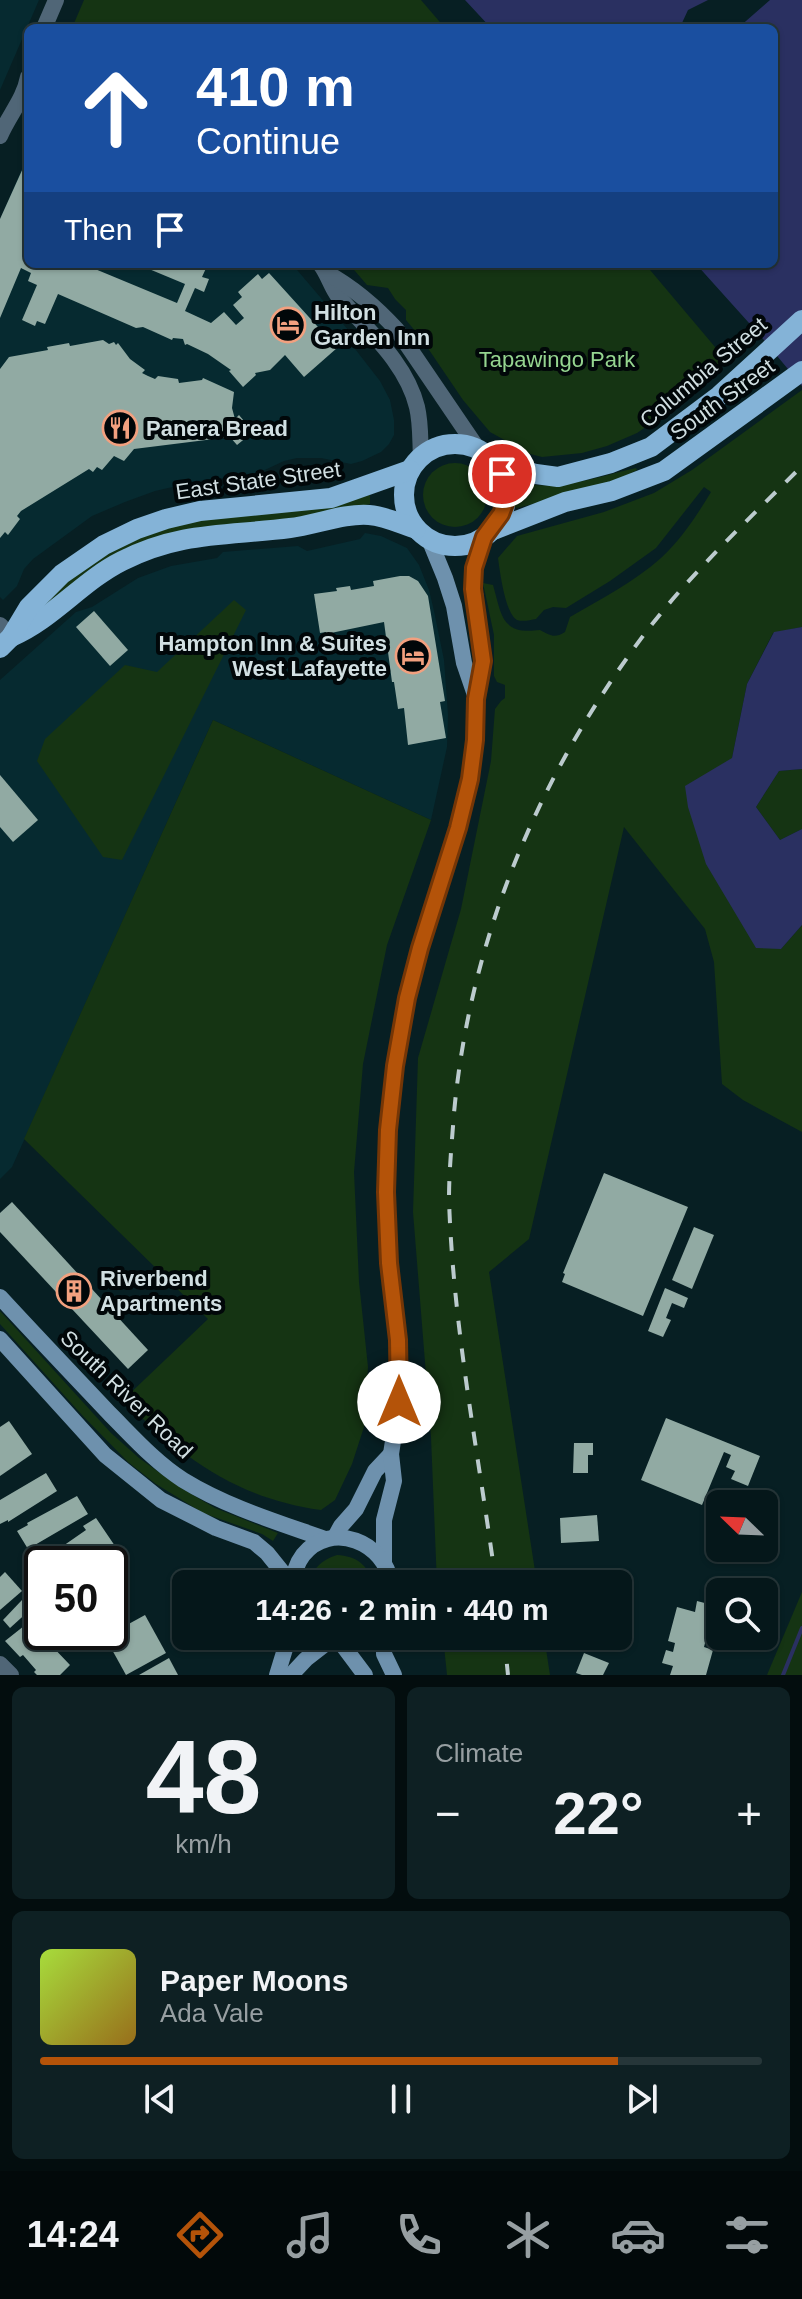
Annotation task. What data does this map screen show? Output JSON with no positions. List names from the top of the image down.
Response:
{
  "streets": {
    "main road": [
      "Columbia Street",
      "South Street",
      "East State Street",
      "South River Road"
    ]
  },
  "crossings": [
    ["Columbia Street", "South Street"],
    ["Columbia Street", "East State Street"],
    ["South Street", "East State Street"]
  ],
  "parks": ["Tapawingo Park"],
  "places": {
    "hotel": ["Hilton Garden Inn", "Hampton Inn & Suites West Lafayette"],
    "restaurant": ["Panera Bread"],
    "building": ["Riverbend Apartments"]
  },
  "north": "top left",
  "page": {
    "turn": ["410 m", "Continue"],
    "then": "Then",
    "limit": "50",
    "trip": "14:26 · 2 min · 440 m",
    "tile": [
      ["48", "km/h"],
      "Climate"
    ],
    "heat": ["−", "22°", "+"],
    "song": ["Paper Moons", "Ada Vale"],
    "tabs": "14:24"
  }
}
